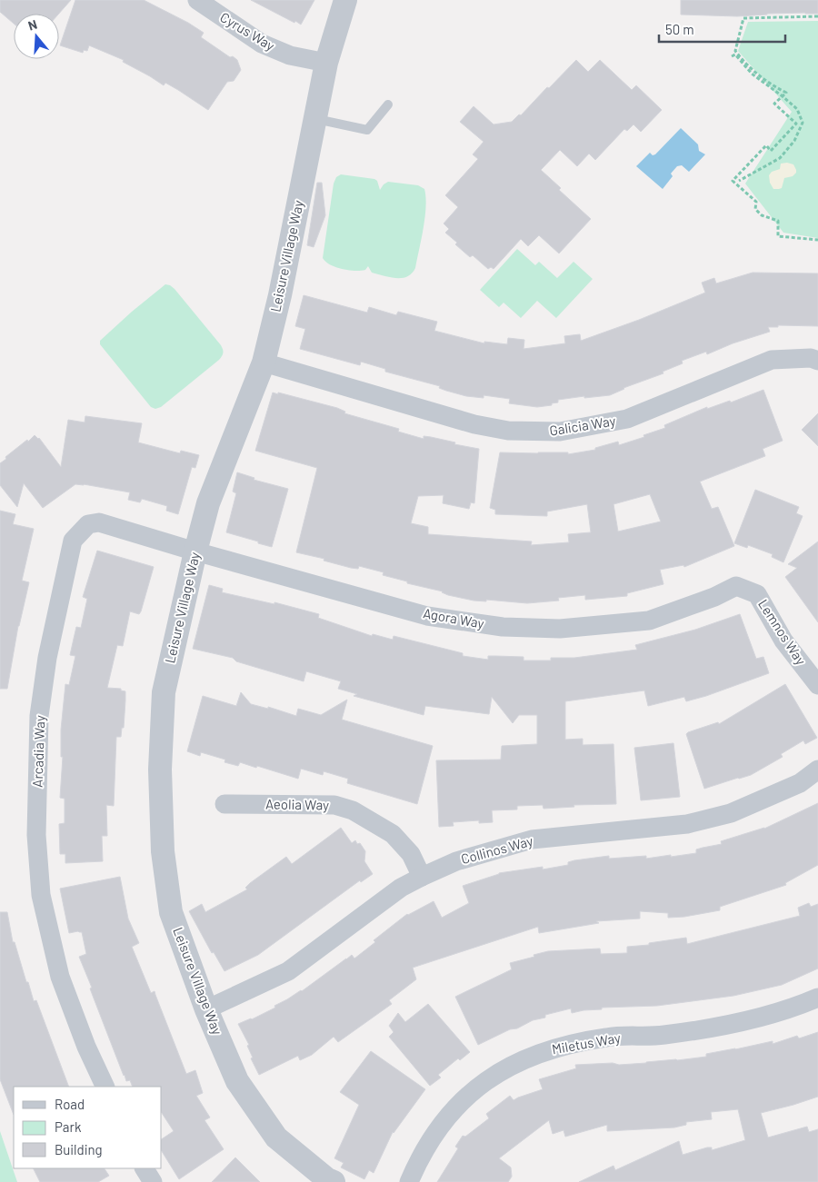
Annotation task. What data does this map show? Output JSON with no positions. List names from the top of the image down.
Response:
{
  "streets": {
    "street": [
      "Cyrus Way",
      "Leisure Village Way",
      "Galicia Way",
      "Agora Way",
      "Lemnos Way",
      "Arcadia Way",
      "Aeolia Way",
      "Collinos Way",
      "Miletus Way"
    ]
  },
  "crossings": [
    ["Cyrus Way", "Leisure Village Way"],
    ["Leisure Village Way", "Galicia Way"],
    ["Leisure Village Way", "Agora Way"],
    ["Leisure Village Way", "Arcadia Way"],
    ["Leisure Village Way", "Collinos Way"],
    ["Agora Way", "Lemnos Way"],
    ["Agora Way", "Arcadia Way"],
    ["Aeolia Way", "Collinos Way"]
  ],
  "legend": ["Road", "Park", "Building"],
  "scale_bar": "50 m",
  "north": "top"
}
